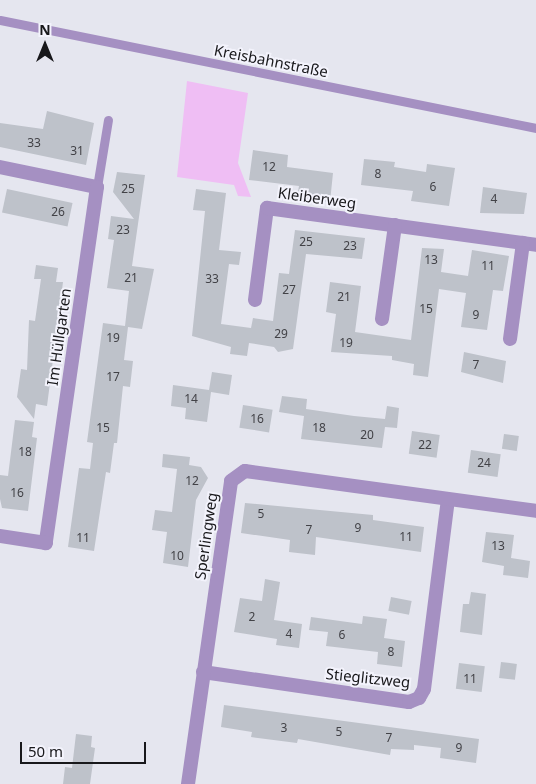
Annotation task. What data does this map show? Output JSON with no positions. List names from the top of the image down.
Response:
{
  "streets": {
    "street": [
      "Kleiberweg",
      "Im Hüllgarten",
      "Sperlingweg",
      "Stieglitzweg"
    ],
    "lane": ["Kreisbahnstraße"]
  },
  "crossings": [
    ["Sperlingweg", "Stieglitzweg"]
  ],
  "house_numbers": [
    "33",
    "31",
    "12",
    "8",
    "6",
    "25",
    "4",
    "26",
    "23",
    "25",
    "23",
    "13",
    "11",
    "21",
    "33",
    "27",
    "21",
    "15",
    "9",
    "29",
    "19",
    "19",
    "7",
    "17",
    "14",
    "16",
    "15",
    "18",
    "20",
    "22",
    "18",
    "24",
    "12",
    "16",
    "5",
    "9",
    "7",
    "11",
    "11",
    "13",
    "10",
    "2",
    "4",
    "6",
    "8",
    "11",
    "3",
    "5",
    "7",
    "9"
  ],
  "scale_bar": "50 m",
  "north": "top"
}
